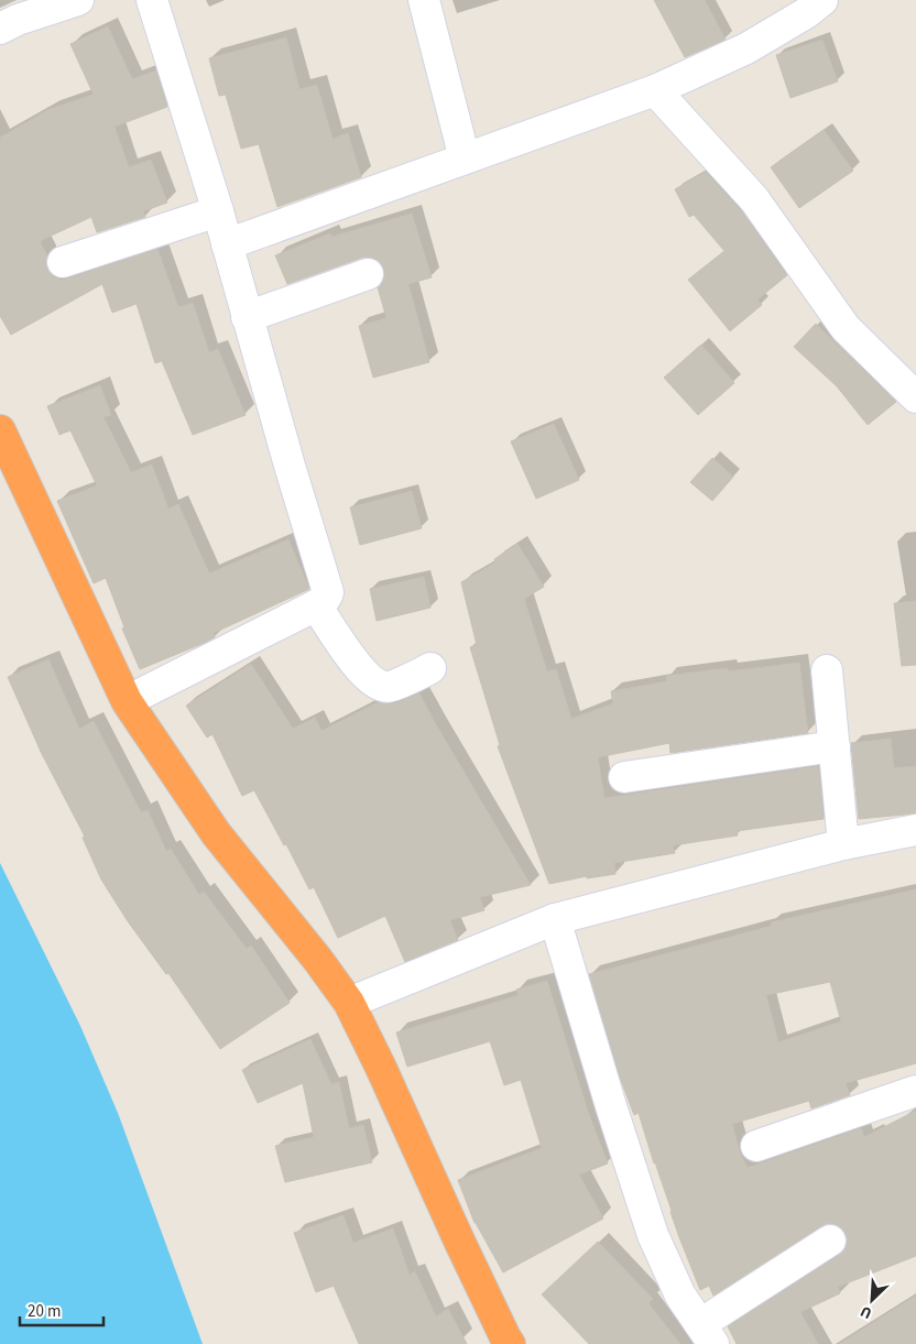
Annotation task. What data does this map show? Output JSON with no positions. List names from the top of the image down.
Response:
{
  "scale_bar": "20 m",
  "north": "bottom left"
}
